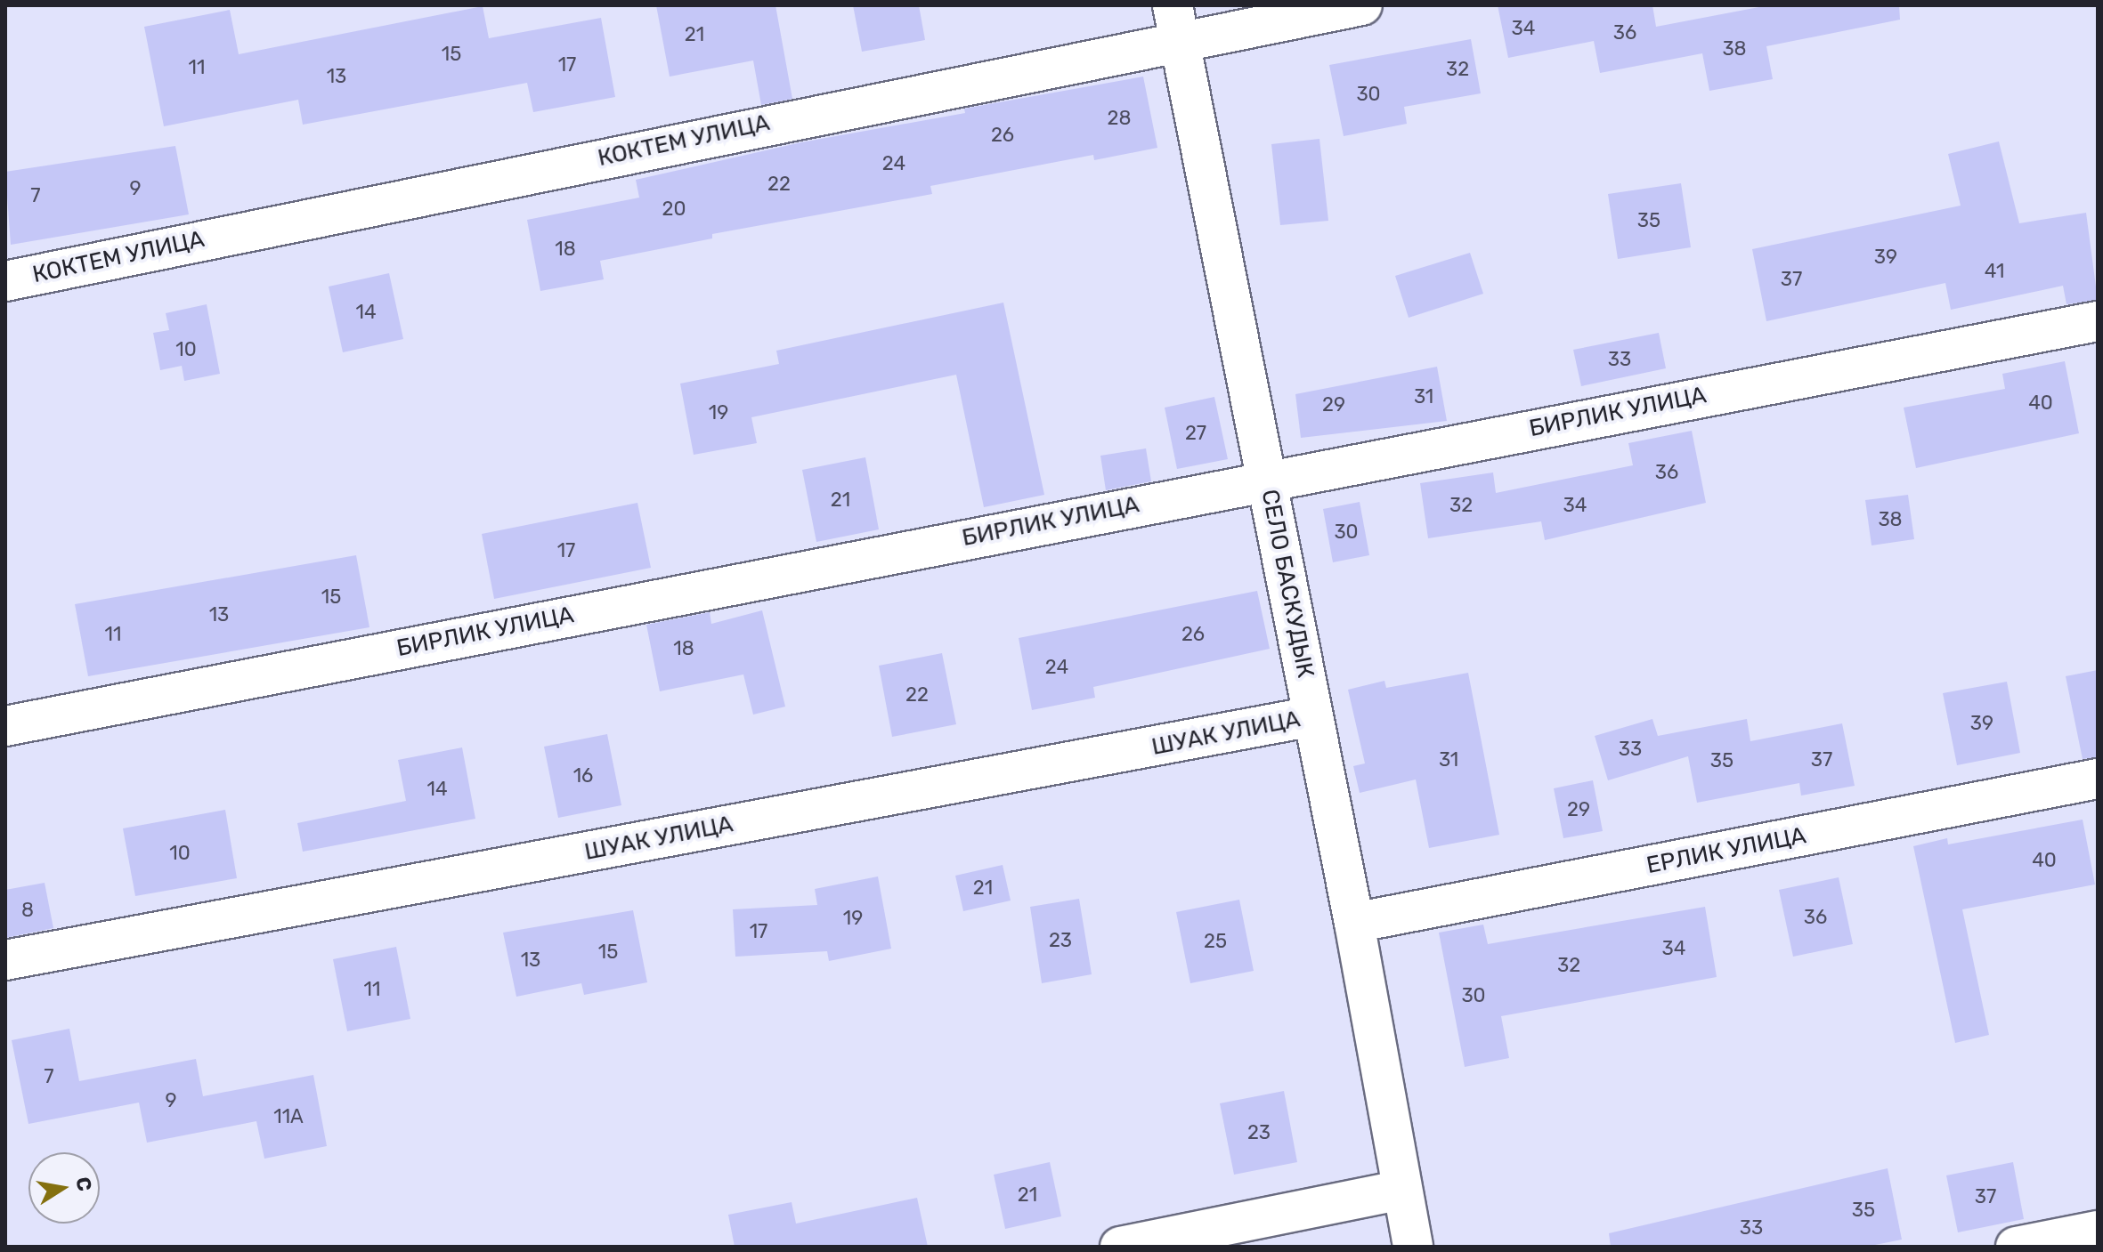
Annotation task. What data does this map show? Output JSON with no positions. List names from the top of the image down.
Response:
{
  "streets": {
    "street": [
      "КОКТЕМ УЛИЦА",
      "БИРЛИК УЛИЦА",
      "СЕЛО БАСКУДЫК",
      "ШУАК УЛИЦА",
      "ЕРЛИК УЛИЦА"
    ]
  },
  "crossings": [
    ["КОКТЕМ УЛИЦА", "СЕЛО БАСКУДЫК"],
    ["БИРЛИК УЛИЦА", "СЕЛО БАСКУДЫК"],
    ["СЕЛО БАСКУДЫК", "ШУАК УЛИЦА"],
    ["СЕЛО БАСКУДЫК", "ЕРЛИК УЛИЦА"]
  ],
  "house_numbers": [
    "34",
    "36",
    "21",
    "38",
    "15",
    "17",
    "11",
    "32",
    "13",
    "30",
    "28",
    "26",
    "24",
    "22",
    "9",
    "7",
    "20",
    "35",
    "18",
    "39",
    "41",
    "37",
    "14",
    "10",
    "33",
    "31",
    "40",
    "29",
    "19",
    "27",
    "36",
    "21",
    "32",
    "34",
    "38",
    "30",
    "17",
    "15",
    "13",
    "11",
    "26",
    "18",
    "24",
    "22",
    "39",
    "33",
    "31",
    "37",
    "35",
    "16",
    "14",
    "29",
    "10",
    "40",
    "21",
    "8",
    "36",
    "19",
    "17",
    "23",
    "25",
    "34",
    "15",
    "13",
    "32",
    "11",
    "30",
    "7",
    "9",
    "11А",
    "23",
    "21",
    "37",
    "35",
    "33"
  ],
  "north": "right"
}
